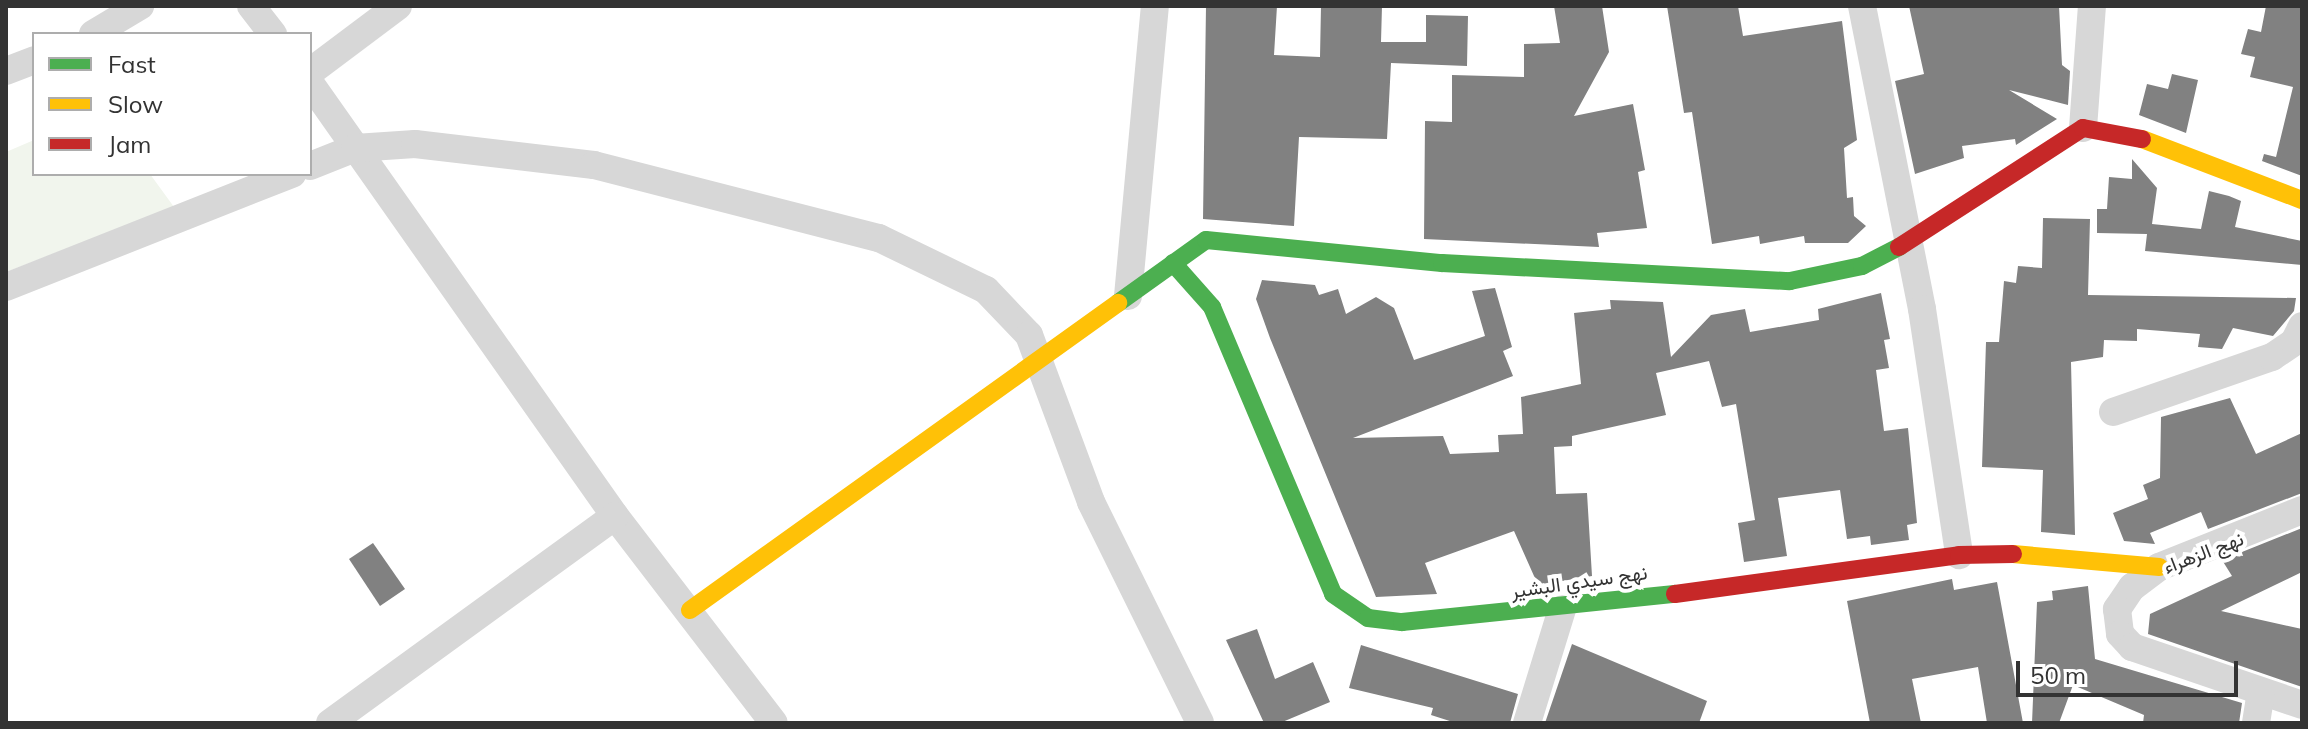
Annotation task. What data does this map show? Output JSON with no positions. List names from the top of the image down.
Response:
{
  "streets": {
    "street": ["نهج الزهراء", "نهج سيدي البشير"]
  },
  "crossings": [
    ["نهج الزهراء", "نهج سيدي البشير"]
  ],
  "legend": ["Fast", "Slow", "Jam"],
  "scale_bar": "50 m"
}
